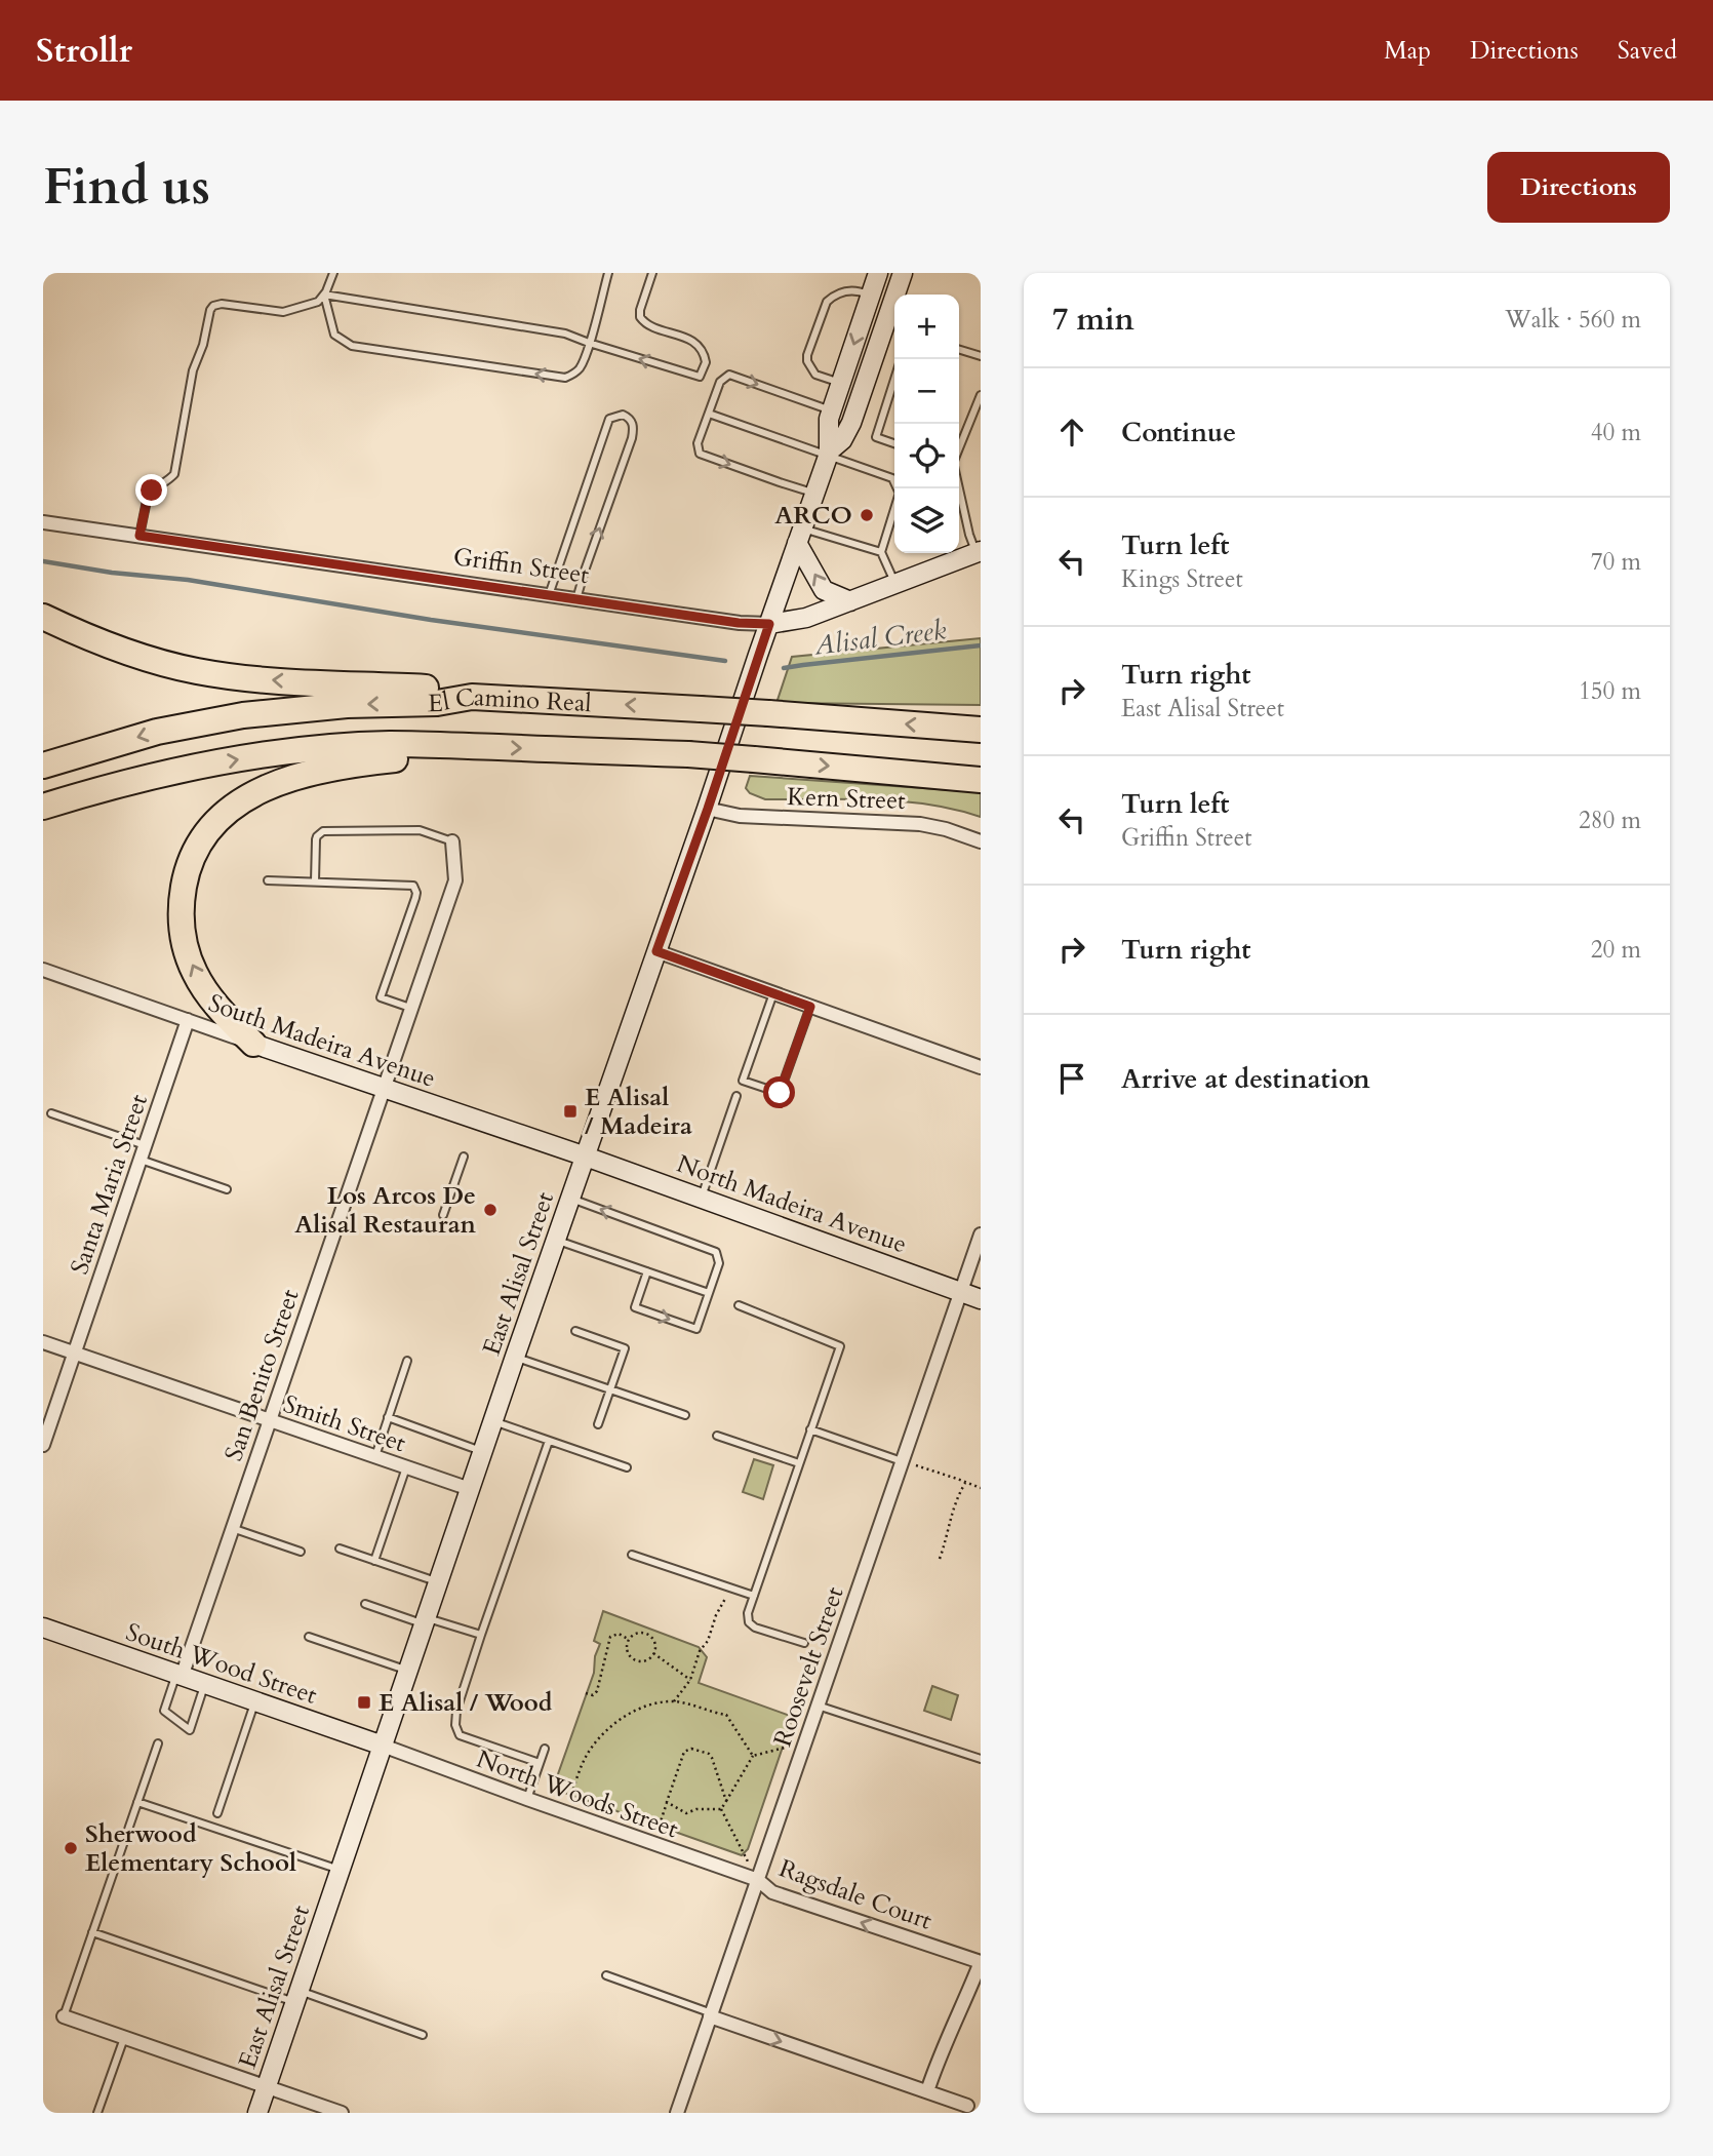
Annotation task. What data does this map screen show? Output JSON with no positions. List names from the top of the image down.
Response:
{
  "streets": {
    "highway": ["El Camino Real"],
    "main road": [
      "Griffin Street",
      "South Madeira Avenue",
      "North Madeira Avenue",
      "East Alisal Street",
      "South Wood Street"
    ],
    "street": [
      "Kern Street",
      "Santa Maria Street",
      "San Benito Street",
      "Smith Street",
      "Roosevelt Street",
      "North Woods Street",
      "Ragsdale Court"
    ]
  },
  "crossings": [
    ["Griffin Street", "East Alisal Street"],
    ["Kern Street", "East Alisal Street"],
    ["South Madeira Avenue", "Santa Maria Street"],
    ["South Madeira Avenue", "North Madeira Avenue"],
    ["South Madeira Avenue", "East Alisal Street"],
    ["South Madeira Avenue", "San Benito Street"],
    ["Santa Maria Street", "Smith Street"],
    ["North Madeira Avenue", "East Alisal Street"],
    ["North Madeira Avenue", "Roosevelt Street"],
    ["East Alisal Street", "Smith Street"],
    ["East Alisal Street", "South Wood Street"],
    ["East Alisal Street", "North Woods Street"],
    ["San Benito Street", "Smith Street"],
    ["San Benito Street", "South Wood Street"],
    ["South Wood Street", "North Woods Street"],
    ["Roosevelt Street", "North Woods Street"],
    ["Roosevelt Street", "Ragsdale Court"],
    ["North Woods Street", "Ragsdale Court"]
  ],
  "one_way": ["Ragsdale Court"],
  "water": ["Alisal Creek"],
  "places": {
    "other": ["ARCO", "Los Arcos De Alisal Restauran", "Sherwood Elementary School"],
    "transit": ["E Alisal / Madeira", "E Alisal / Wood"]
  },
  "page": {
    "header": "Strollr",
    "nav": ["Map", "Directions", "Saved"],
    "buttons": "Directions",
    "title": "Find us",
    "heading": ["7 min", "Walk · 560 m"],
    "map_buttons": ["+", "−"],
    "list": [
      ["Continue", "40 m"],
      ["Turn left", "Kings Street", "70 m"],
      ["Turn right", "East Alisal Street", "150 m"],
      ["Turn left", "Griffin Street", "280 m"],
      ["Turn right", "20 m"],
      "Arrive at destination"
    ]
  }
}
